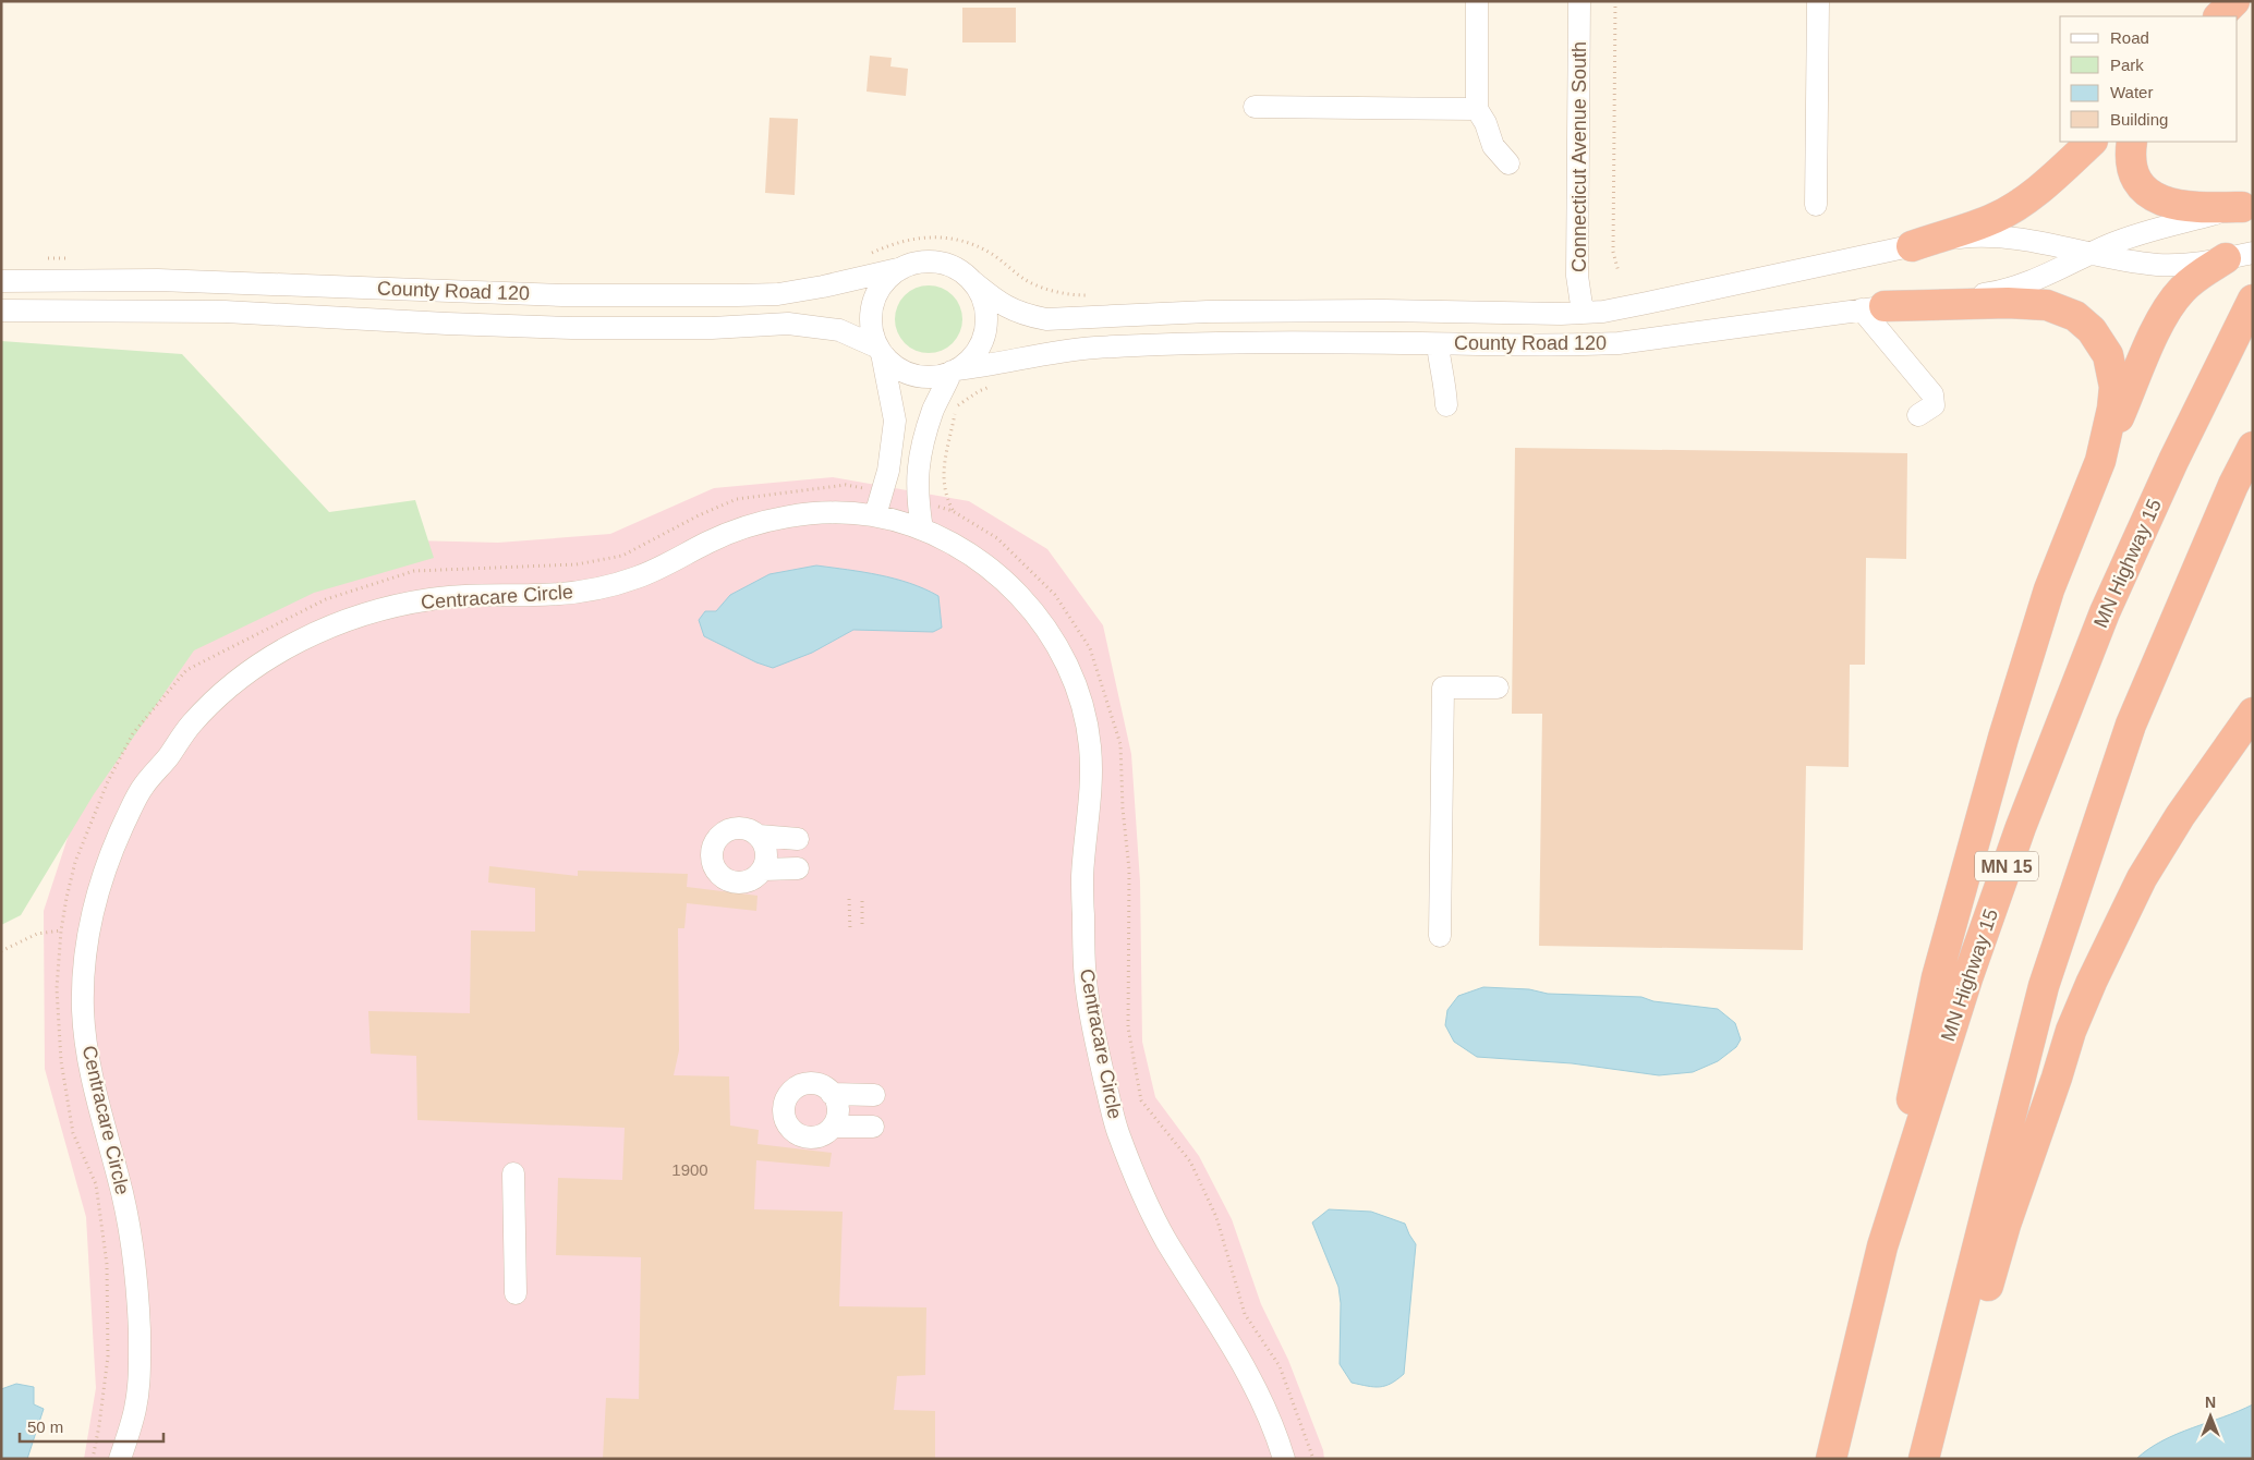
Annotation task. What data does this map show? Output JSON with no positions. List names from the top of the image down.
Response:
{
  "streets": {
    "highway": ["MN Highway 15", "MN 15"],
    "street": ["Connecticut Avenue South", "County Road 120", "Centracare Circle"]
  },
  "crossings": [
    ["Connecticut Avenue South", "County Road 120"]
  ],
  "house_numbers": ["1900"],
  "legend": [
    "Road",
    "Park",
    "Water",
    "Building"
  ],
  "scale_bar": "50 m",
  "north": "top"
}
